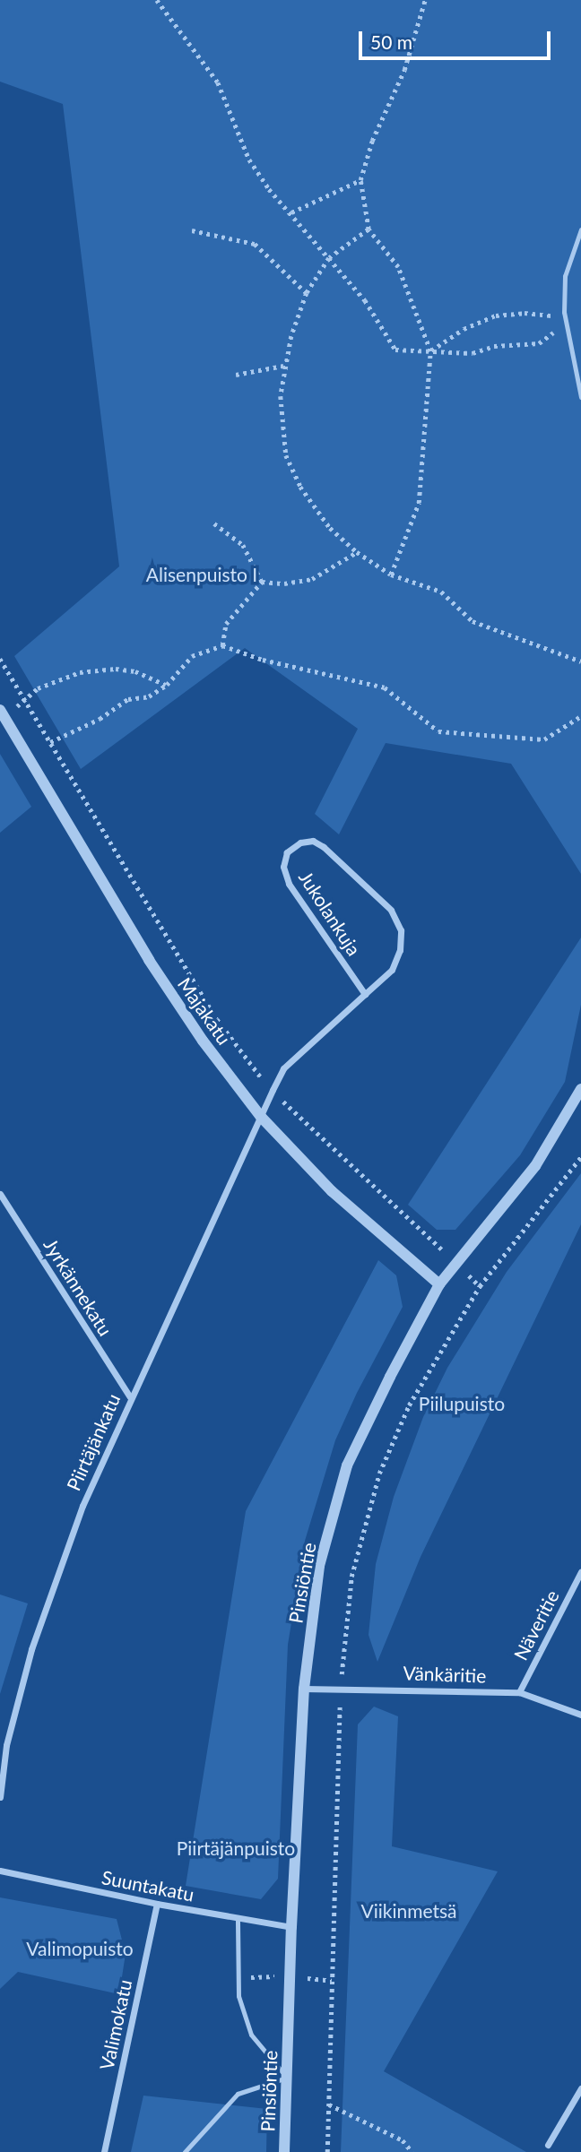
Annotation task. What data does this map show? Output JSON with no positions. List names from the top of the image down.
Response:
{
  "streets": {
    "street": [
      "Jukolankuja",
      "Majakatu",
      "Jyrkännekatu",
      "Piirtäjänkatu",
      "Pinsiöntie",
      "Näveritie",
      "Vänkäritie",
      "Suuntakatu",
      "Valimokatu"
    ]
  },
  "crossings": [
    ["Jukolankuja", "Majakatu"],
    ["Jukolankuja", "Piirtäjänkatu"],
    ["Majakatu", "Piirtäjänkatu"],
    ["Majakatu", "Pinsiöntie"],
    ["Jyrkännekatu", "Piirtäjänkatu"],
    ["Pinsiöntie", "Vänkäritie"],
    ["Pinsiöntie", "Suuntakatu"],
    ["Näveritie", "Vänkäritie"],
    ["Suuntakatu", "Valimokatu"]
  ],
  "parks": [
    "Alisenpuisto I",
    "Piilupuisto",
    "Piirtäjänpuisto",
    "Viikinmetsä",
    "Valimopuisto"
  ],
  "scale_bar": "50 m"
}
